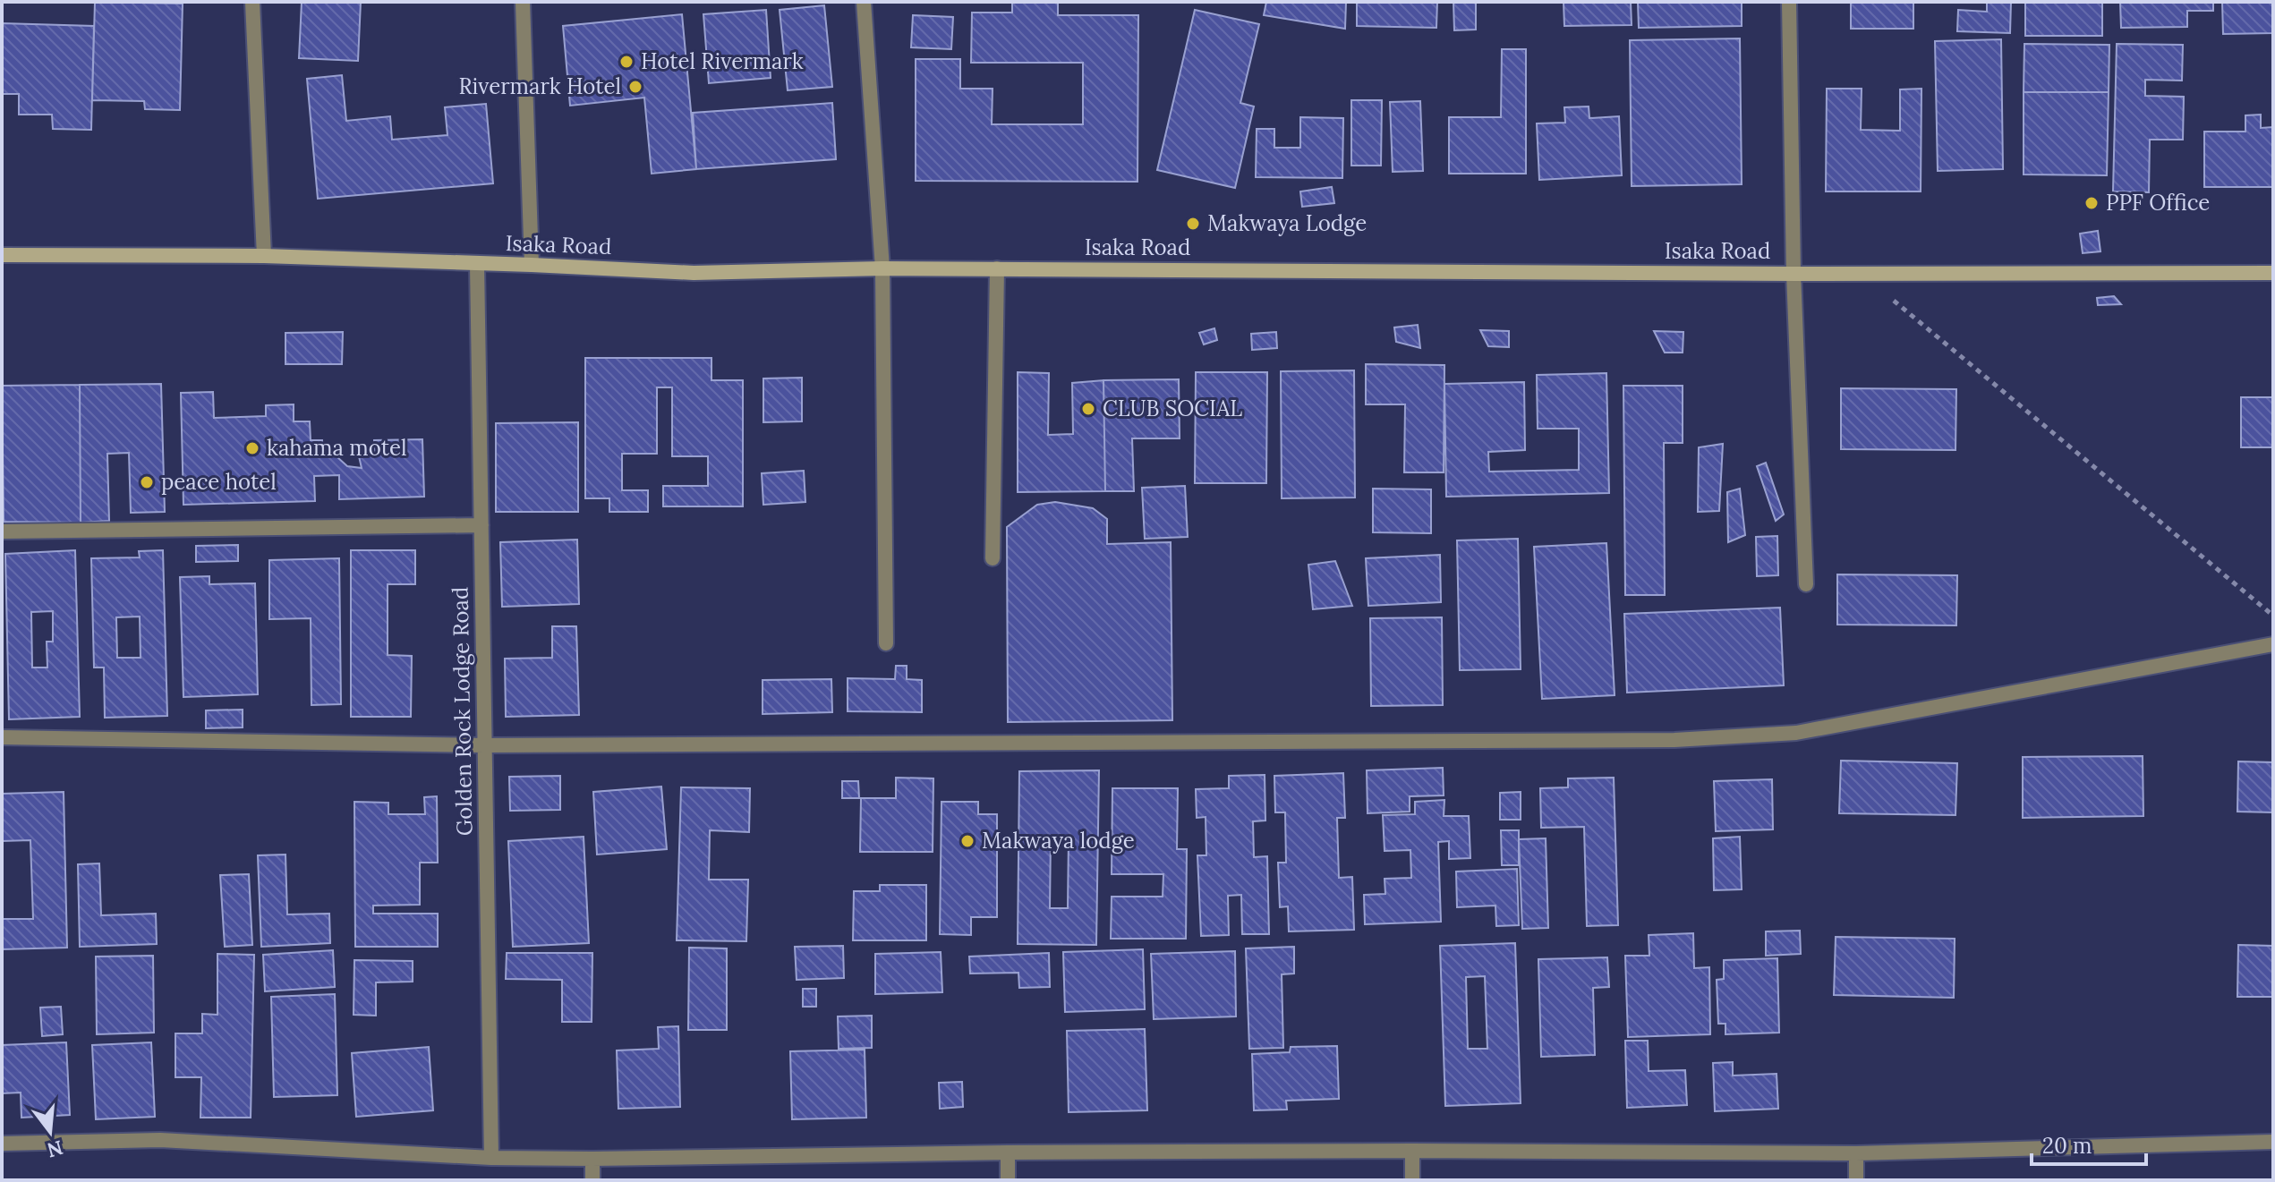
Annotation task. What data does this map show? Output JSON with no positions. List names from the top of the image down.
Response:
{
  "streets": {
    "street": ["Isaka Road", "Golden Rock Lodge Road"]
  },
  "crossings": [
    ["Isaka Road", "Golden Rock Lodge Road"]
  ],
  "places": [
    "Hotel Rivermark",
    "Rivermark Hotel",
    "PPF Office",
    "Makwaya Lodge",
    "CLUB SOCIAL",
    "kahama motel",
    "peace hotel",
    "Makwaya lodge"
  ],
  "scale_bar": "20 m",
  "north": "bottom"
}
